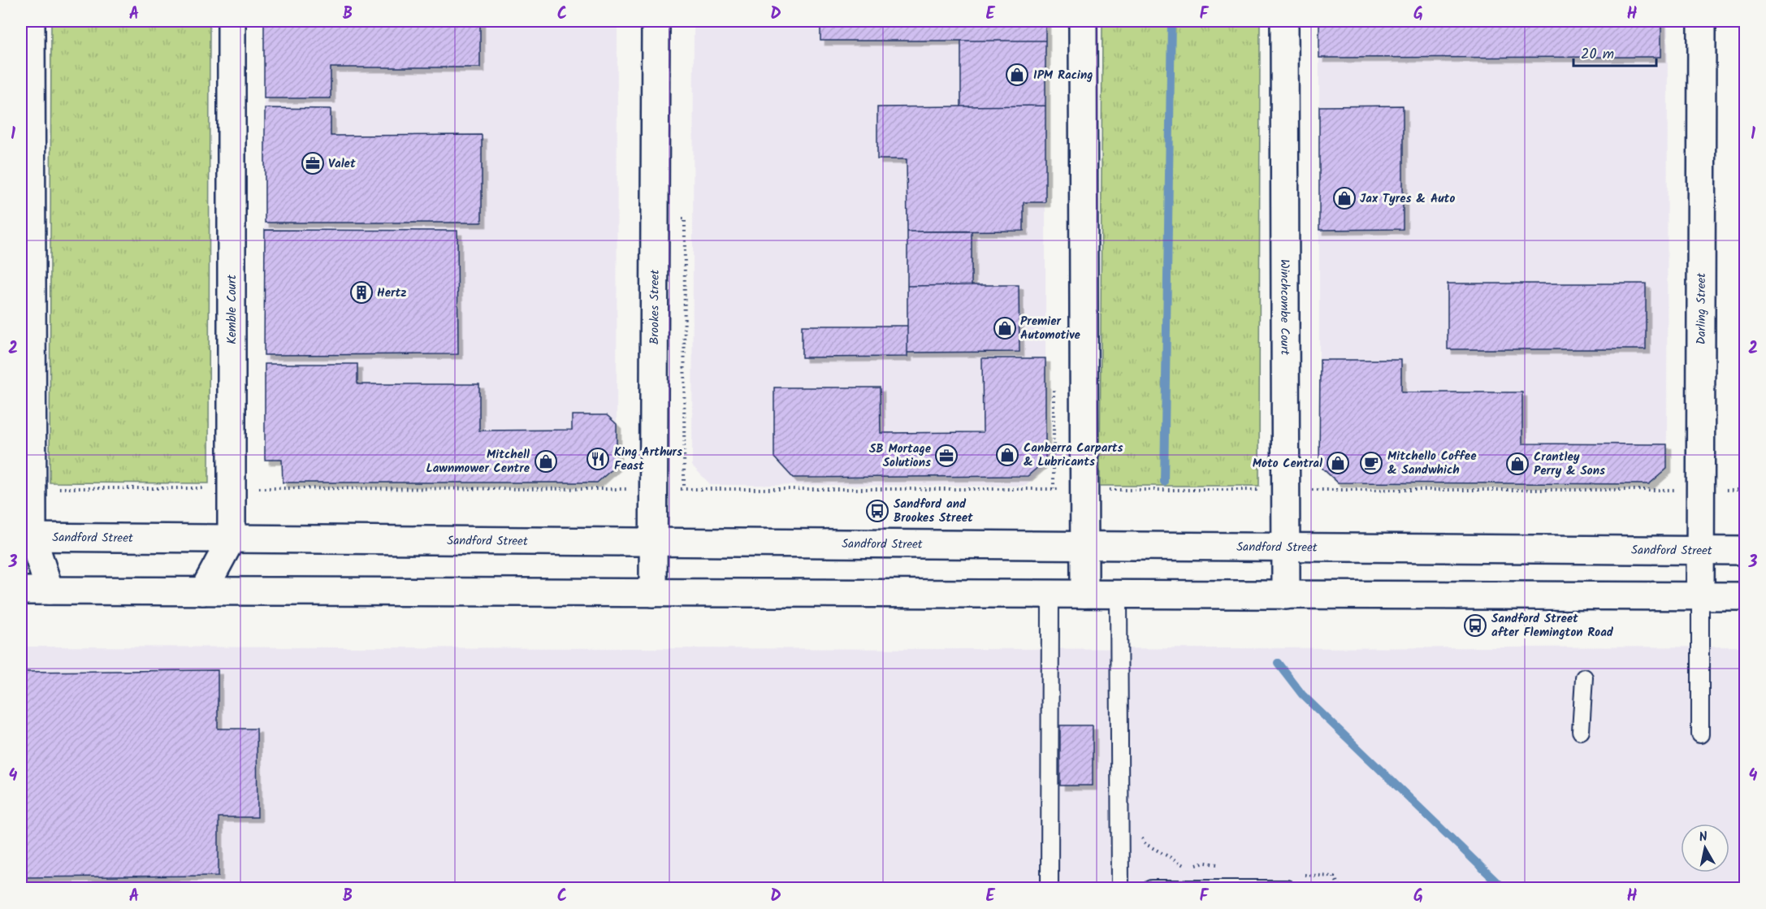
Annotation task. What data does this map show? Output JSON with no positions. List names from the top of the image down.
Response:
{
  "streets": {
    "street": [
      "Brookes Street",
      "Winchcombe Court",
      "Darling Street",
      "Kemble Court",
      "Sandford Street"
    ]
  },
  "crossings": [
    ["Brookes Street", "Sandford Street"],
    ["Winchcombe Court", "Sandford Street"],
    ["Darling Street", "Sandford Street"],
    ["Kemble Court", "Sandford Street"]
  ],
  "places": {
    "shop": [
      "IPM Racing",
      "Jax Tyres & Auto",
      "Premier Automotive",
      "Canberra Carparts & Lubricants",
      "Mitchell Lawnmower Centre",
      "Moto Central",
      "Crantley Perry & Sons"
    ],
    "office": ["Valet", "SB Mortage Solutions"],
    "building": ["Hertz"],
    "restaurant": ["King Arthurs Feast"],
    "cafe": ["Mitchello Coffee & Sandwhich"],
    "bus stop": ["Sandford and Brookes Street", "Sandford Street after Flemington Road"]
  },
  "scale_bar": "20 m",
  "north": "top",
  "grid": {
    "columns": [
      "A",
      "B",
      "C",
      "D",
      "E",
      "F",
      "G",
      "H"
    ],
    "rows": [
      "1",
      "2",
      "3",
      "4"
    ]
  }
}
